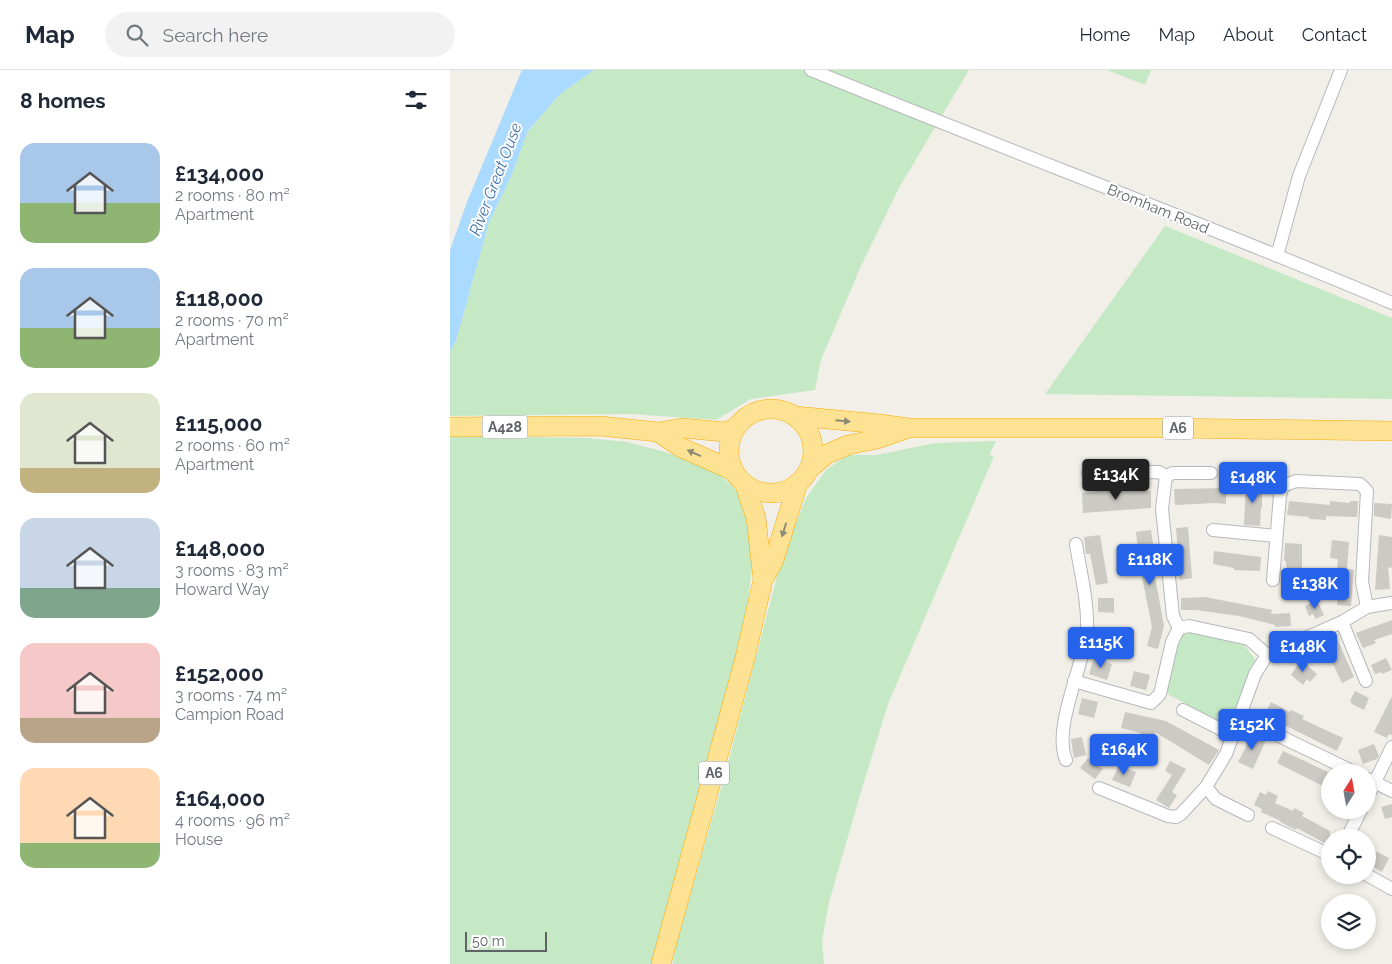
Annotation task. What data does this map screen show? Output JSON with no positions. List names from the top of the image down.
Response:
{
  "streets": {
    "highway": ["A428", "A6"],
    "street": ["Bromham Road"]
  },
  "crossings": [
    ["A428", "A6"]
  ],
  "water": ["River Great Ouse"],
  "scale_bar": "50 m",
  "north": "top",
  "page": {
    "header": "Map",
    "search": "Search here",
    "nav": [
      "Home",
      "Map",
      "About",
      "Contact"
    ],
    "heading": "8 homes",
    "list": [
      {
        "name": "£134,000",
        "note": "2 rooms · 80 m² · Apartment"
      },
      {
        "name": "£118,000",
        "note": "2 rooms · 70 m² · Apartment"
      },
      {
        "name": "£115,000",
        "note": "2 rooms · 60 m² · Apartment"
      },
      {
        "name": "£148,000",
        "note": "3 rooms · 83 m² · Howard Way"
      },
      {
        "name": "£152,000",
        "note": "3 rooms · 74 m² · Campion Road"
      },
      {
        "name": "£164,000",
        "note": "4 rooms · 96 m² · House"
      }
    ],
    "price": [
      "£134K",
      "£148K",
      "£118K",
      "£138K",
      "£115K",
      "£148K",
      "£152K",
      "£164K"
    ],
    "scale": "50 m"
  }
}
